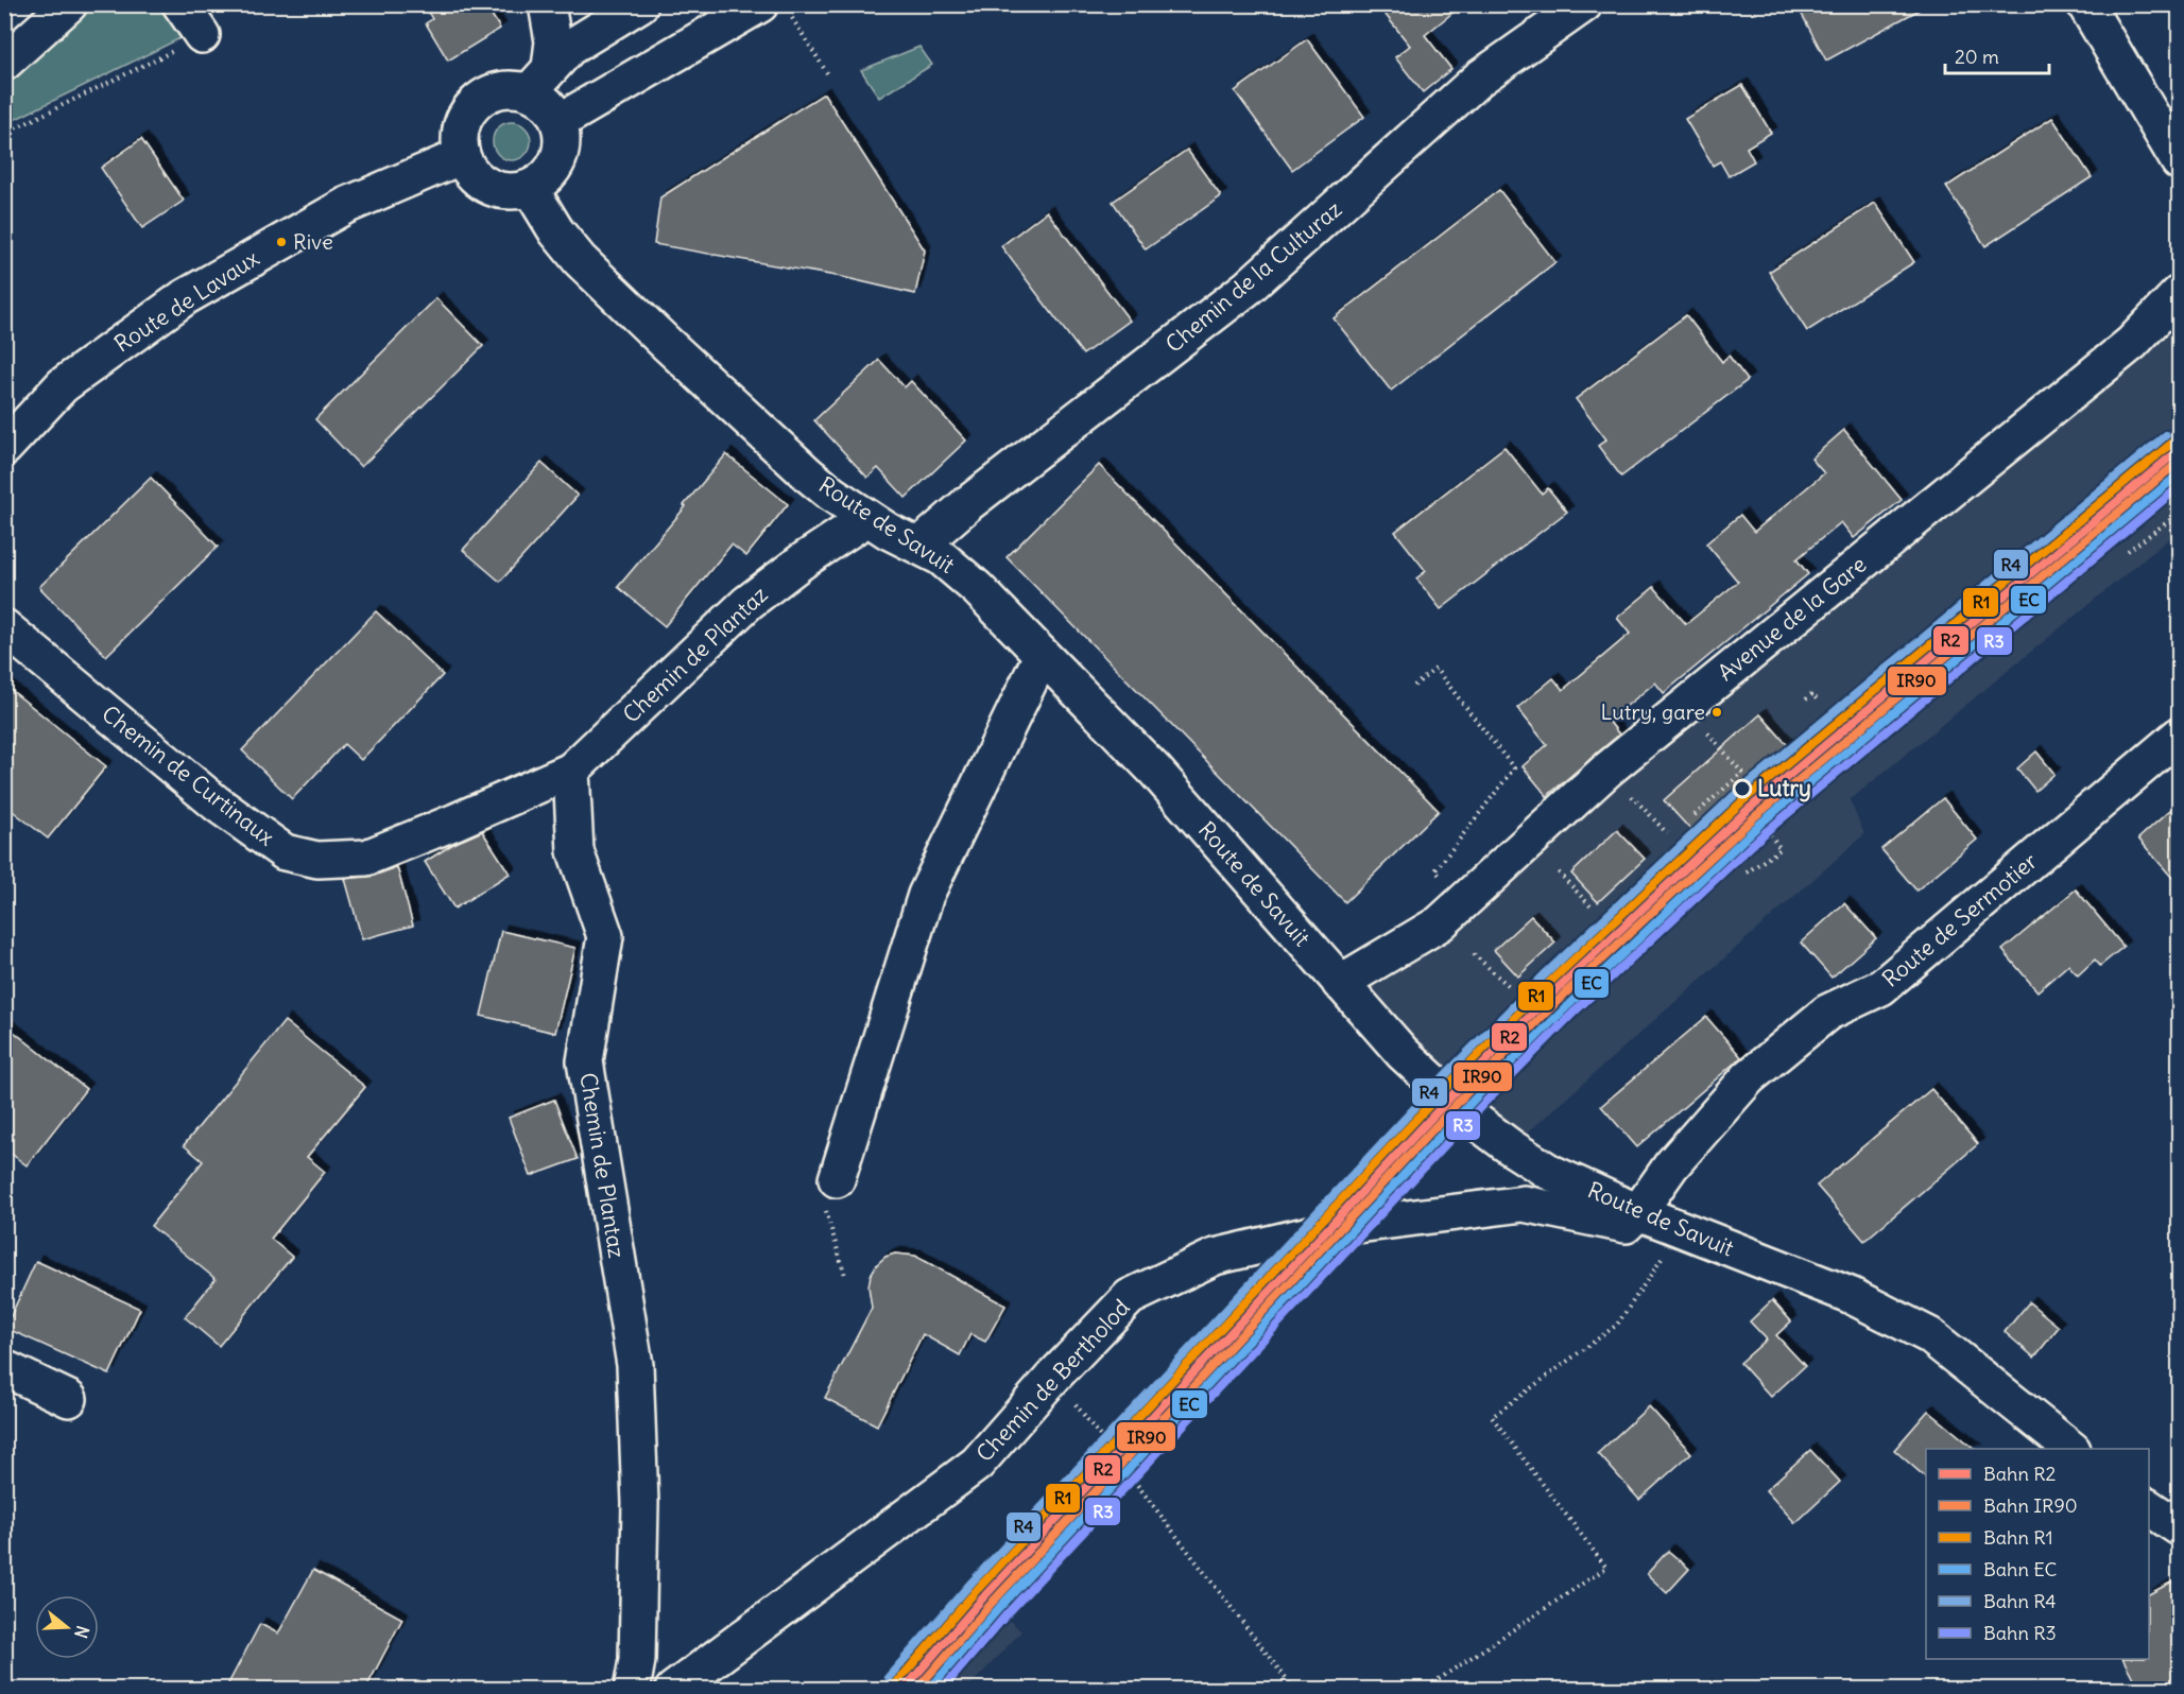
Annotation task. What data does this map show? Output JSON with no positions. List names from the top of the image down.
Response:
{
  "streets": {
    "street": [
      "Chemin de la Culturaz",
      "Route de Lavaux",
      "Route de Savuit",
      "Avenue de la Gare",
      "Chemin de Plantaz",
      "Chemin de Curtinaux",
      "Route de Sermotier",
      "Chemin de Bertholod"
    ]
  },
  "crossings": [
    ["Chemin de la Culturaz", "Route de Savuit"],
    ["Route de Lavaux", "Route de Savuit"],
    ["Route de Savuit", "Avenue de la Gare"],
    ["Route de Savuit", "Chemin de Plantaz"],
    ["Route de Savuit", "Route de Sermotier"],
    ["Route de Savuit", "Chemin de Bertholod"],
    ["Chemin de Plantaz", "Chemin de Curtinaux"],
    ["Route de Sermotier", "Chemin de Bertholod"]
  ],
  "places": ["Rive", "Lutry, gare", "Lutry"],
  "lines": [
    "rail line R4",
    "rail line R1",
    "rail line R2",
    "rail line IR90",
    "rail line EC",
    "rail line R3"
  ],
  "legend": [
    "Bahn R2",
    "Bahn IR90",
    "Bahn R1",
    "Bahn EC",
    "Bahn R4",
    "Bahn R3"
  ],
  "scale_bar": "20 m",
  "north": "right"
}
